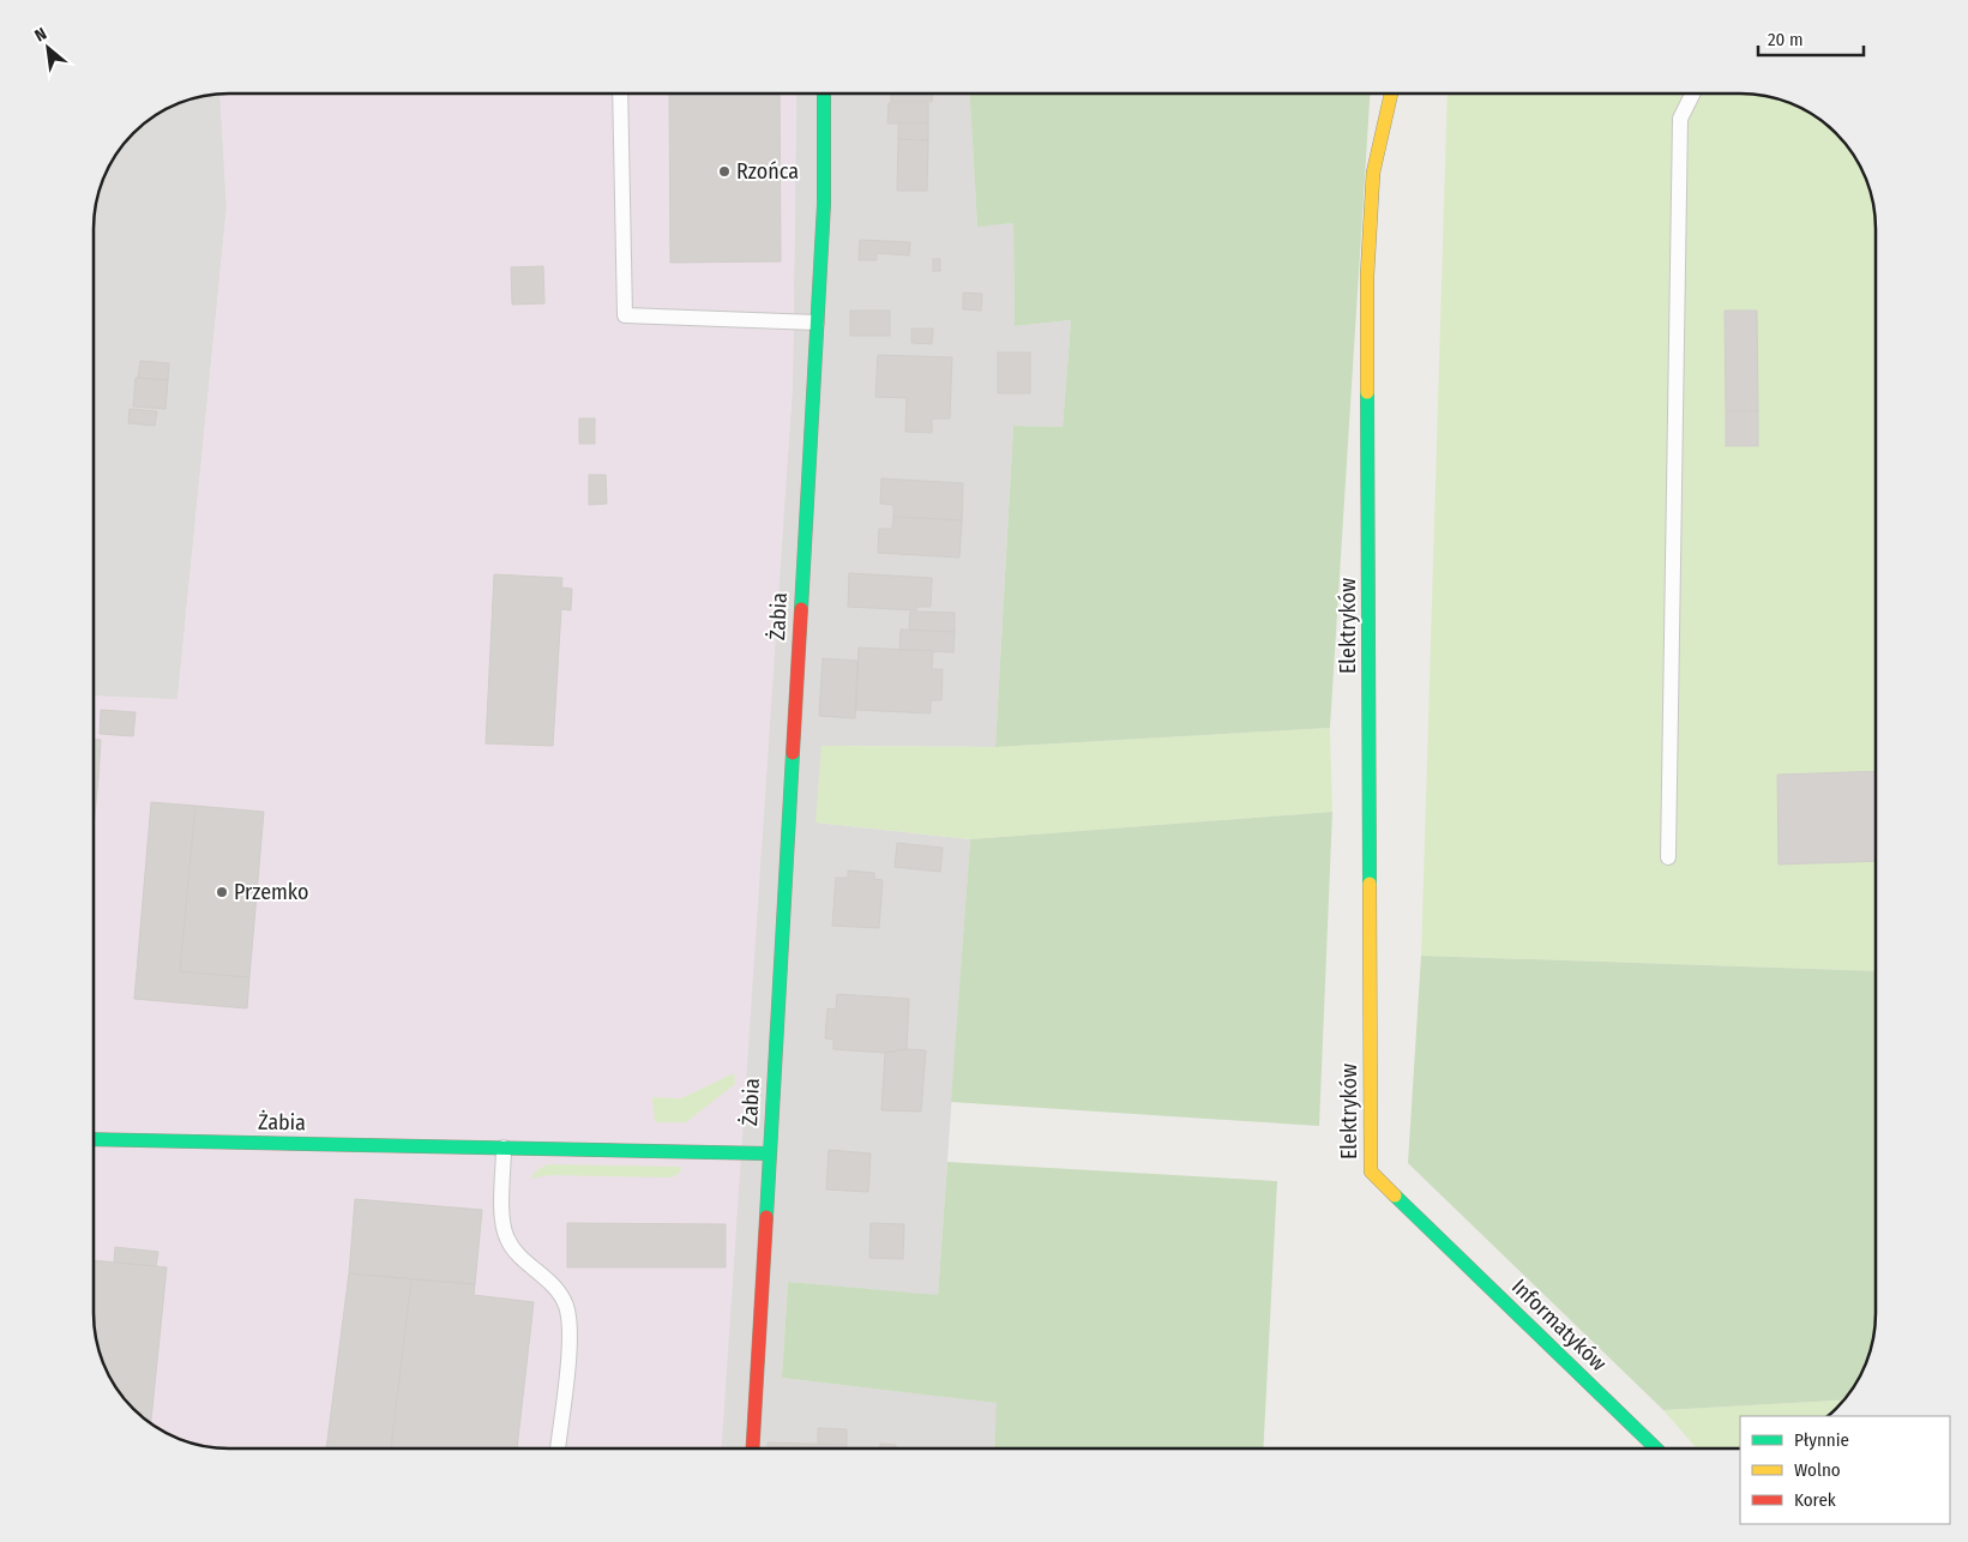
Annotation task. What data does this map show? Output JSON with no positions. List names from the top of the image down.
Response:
{
  "streets": {
    "street": ["Żabia", "Elektryków", "Informatyków"]
  },
  "crossings": [
    ["Elektryków", "Informatyków"]
  ],
  "places": ["Rzońca", "Przemko"],
  "legend": ["Płynnie", "Wolno", "Korek"],
  "scale_bar": "20 m",
  "north": "top left"
}
